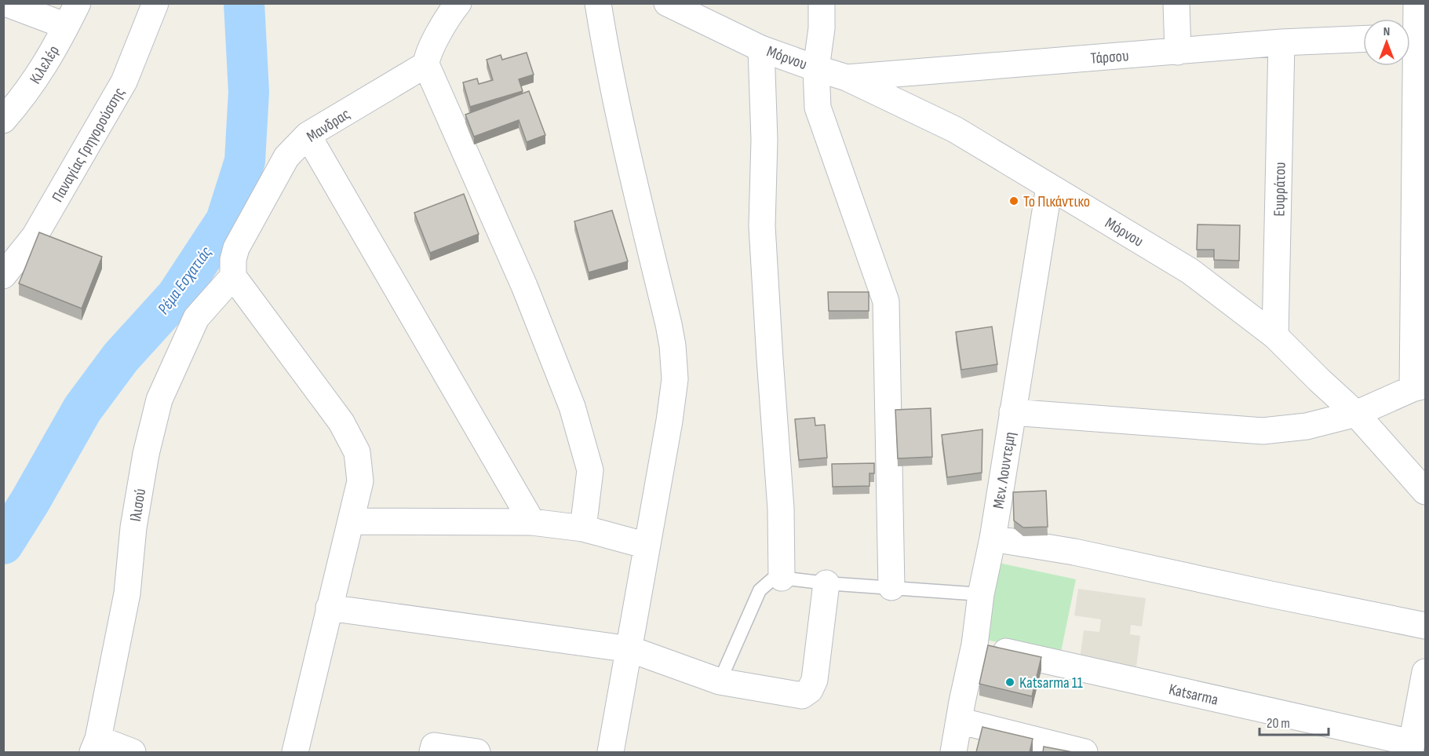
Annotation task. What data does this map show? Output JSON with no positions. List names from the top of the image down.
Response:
{
  "streets": {
    "street": [
      "Τάρσου",
      "Μόρνου",
      "Κιλελέρ",
      "Μανδρας",
      "Παναγίας Γρηγορούσσης",
      "Ευφράτου",
      "Μεν. Λουντεμη",
      "Ιλισού",
      "Katsarma"
    ]
  },
  "crossings": [
    ["Τάρσου", "Μόρνου"],
    ["Τάρσου", "Ευφράτου"],
    ["Μόρνου", "Ευφράτου"],
    ["Μόρνου", "Μεν. Λουντεμη"],
    ["Μανδρας", "Ιλισού"],
    ["Μεν. Λουντεμη", "Katsarma"]
  ],
  "water": ["Ρέμα Εσχατιάς"],
  "places": ["Το Πικάντικο", "Katsarma 11"],
  "scale_bar": "20 m",
  "north": "top"
}
